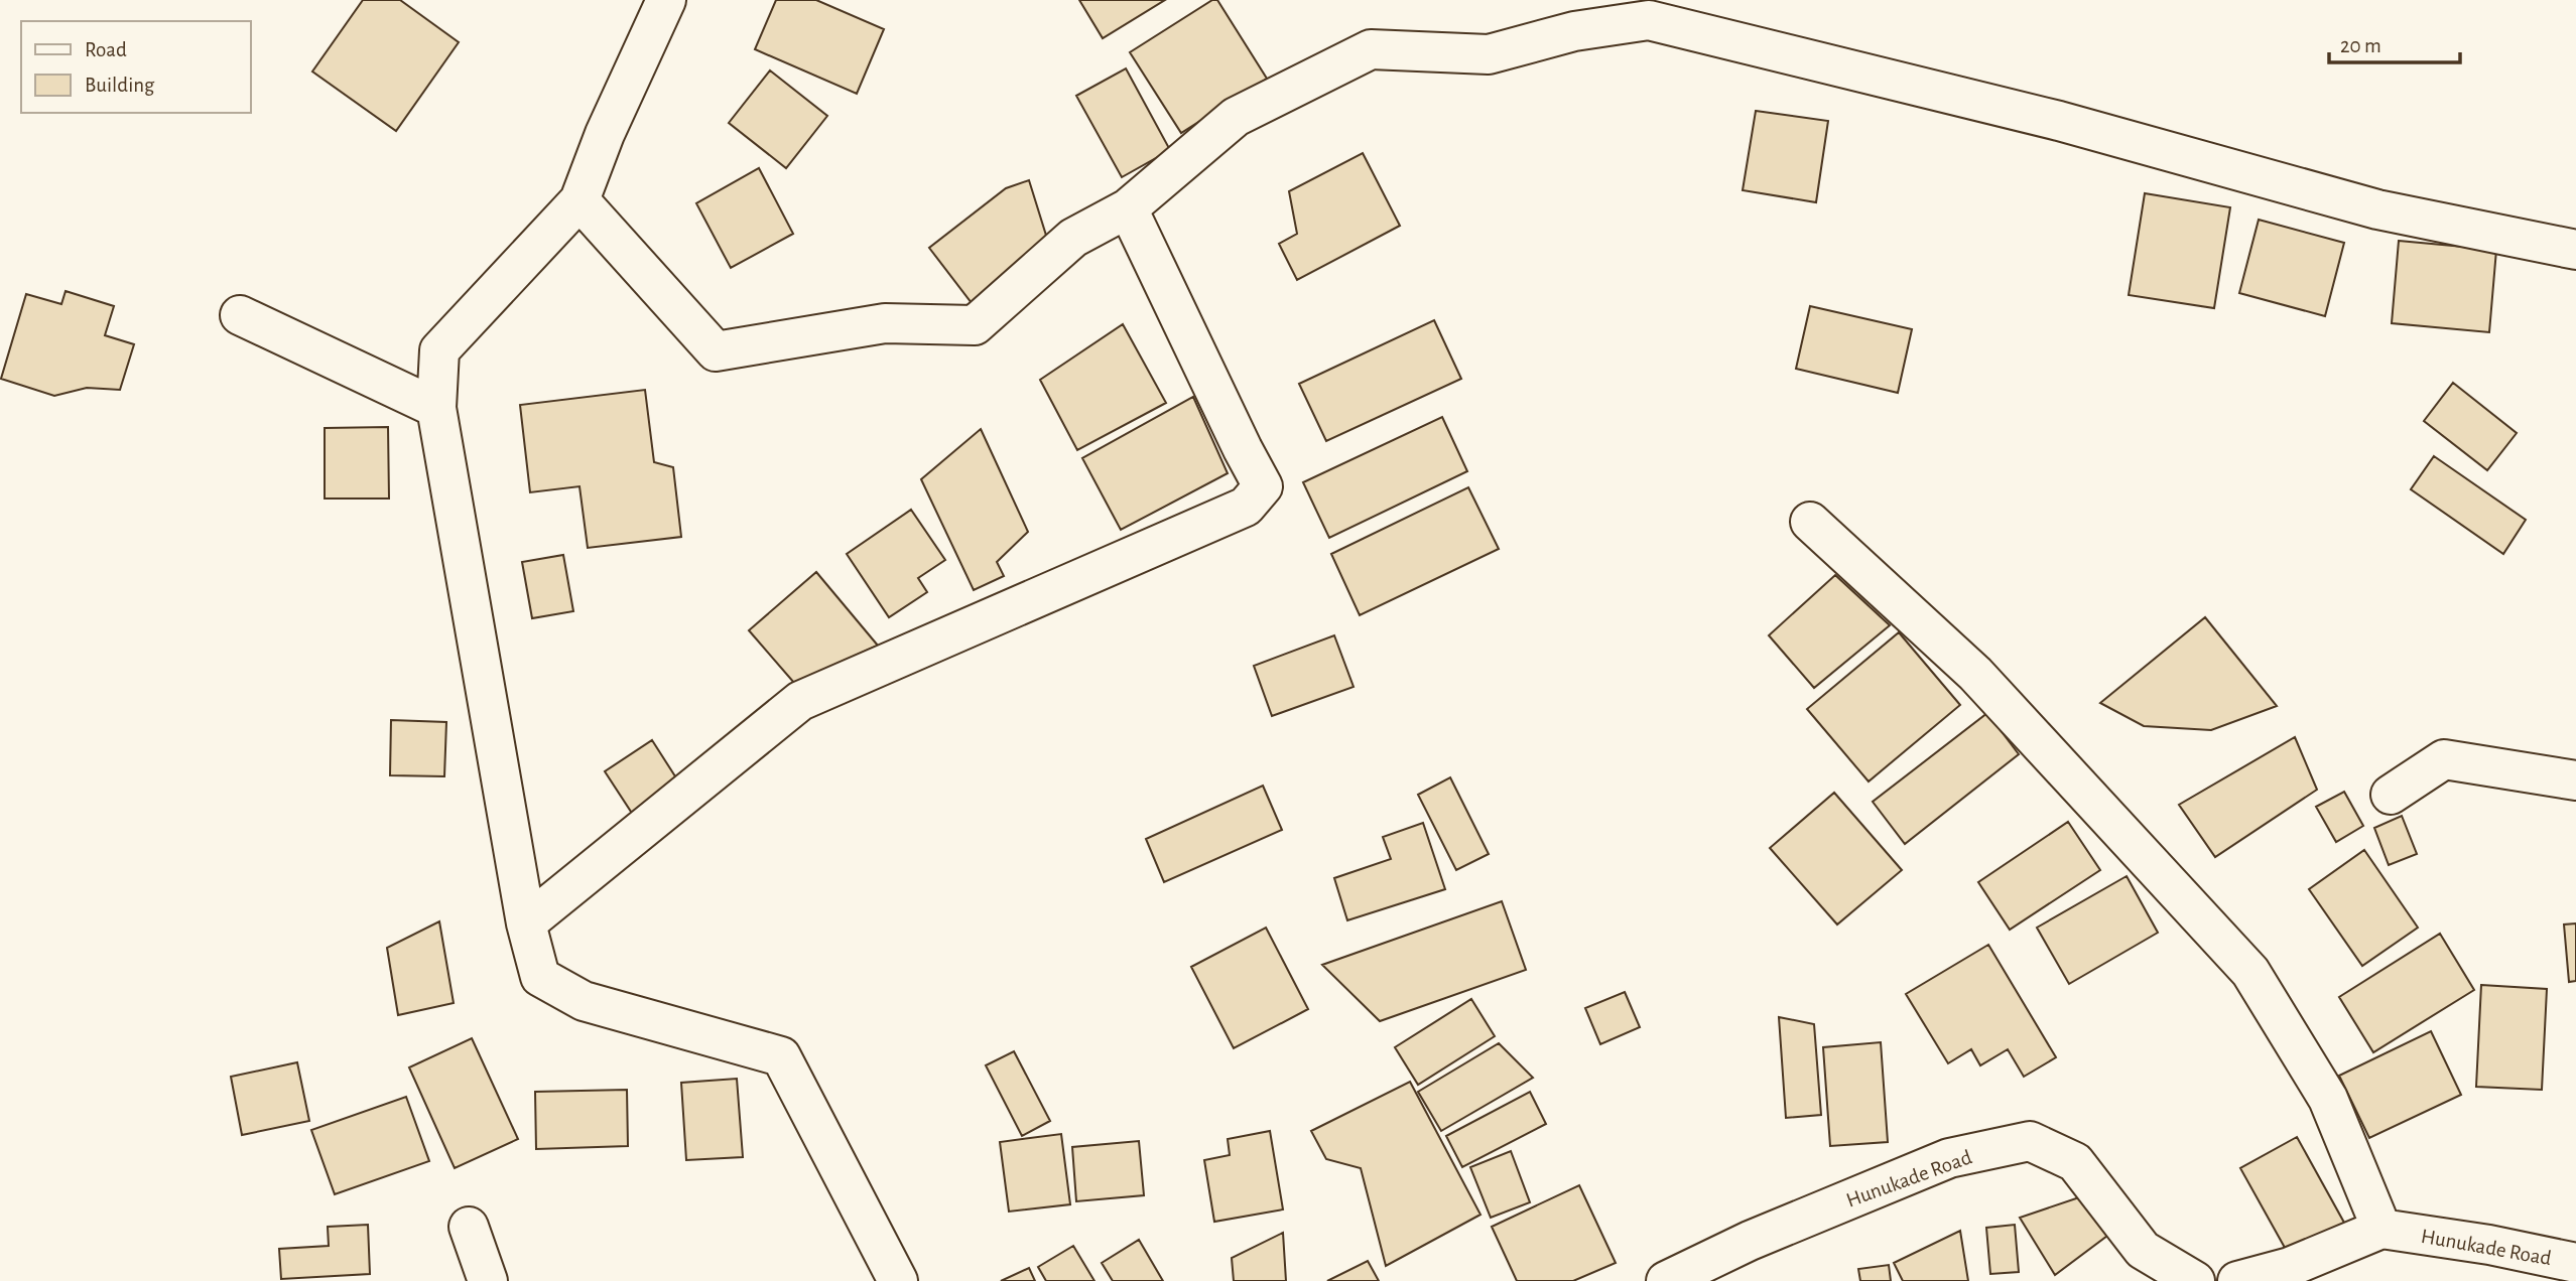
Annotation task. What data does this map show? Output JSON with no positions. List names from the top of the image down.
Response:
{
  "streets": {
    "street": ["Hunukade Road"]
  },
  "legend": ["Road", "Building"],
  "scale_bar": "20 m"
}
